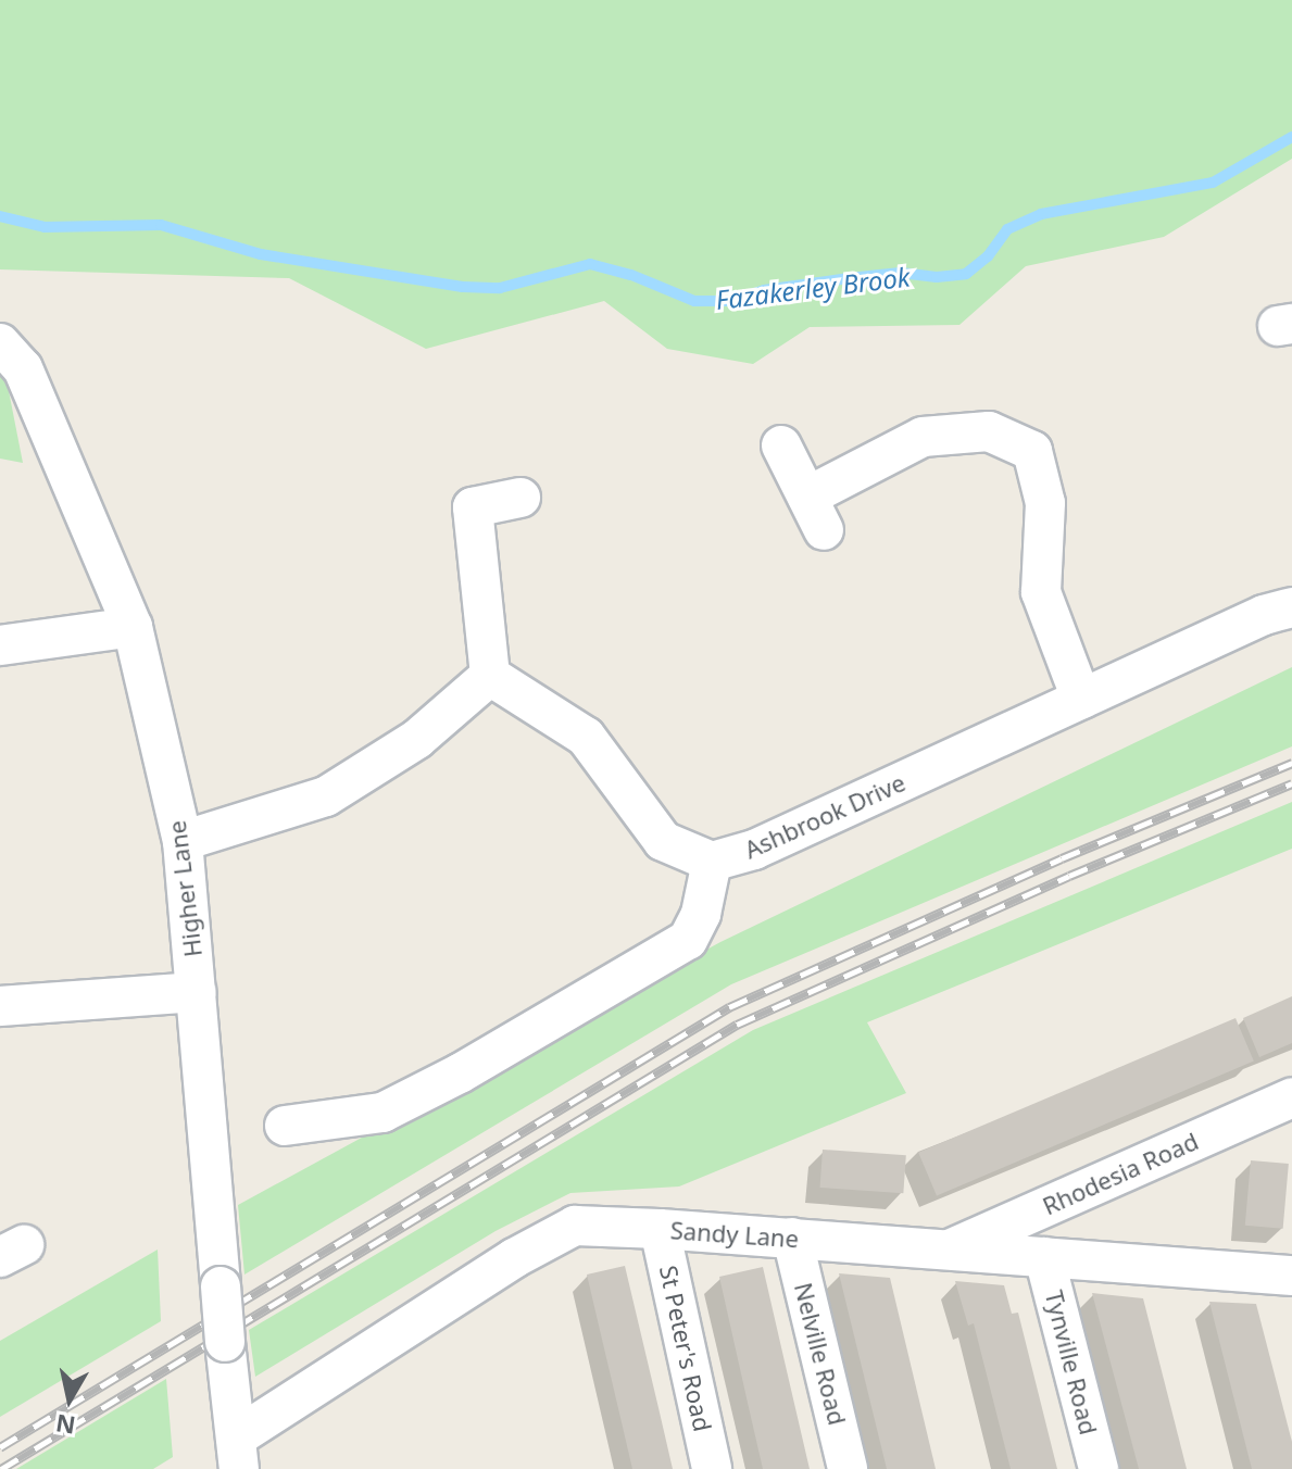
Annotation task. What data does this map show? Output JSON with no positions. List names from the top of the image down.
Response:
{
  "streets": {
    "street": [
      "Ashbrook Drive",
      "Higher Lane",
      "Rhodesia Road",
      "Sandy Lane",
      "St Peter's Road",
      "Nelville Road",
      "Tynville Road"
    ]
  },
  "crossings": [
    ["Higher Lane", "Sandy Lane"],
    ["Rhodesia Road", "Sandy Lane"],
    ["Sandy Lane", "St Peter's Road"],
    ["Sandy Lane", "Nelville Road"],
    ["Sandy Lane", "Tynville Road"]
  ],
  "water": ["Fazakerley Brook"],
  "north": "bottom"
}
